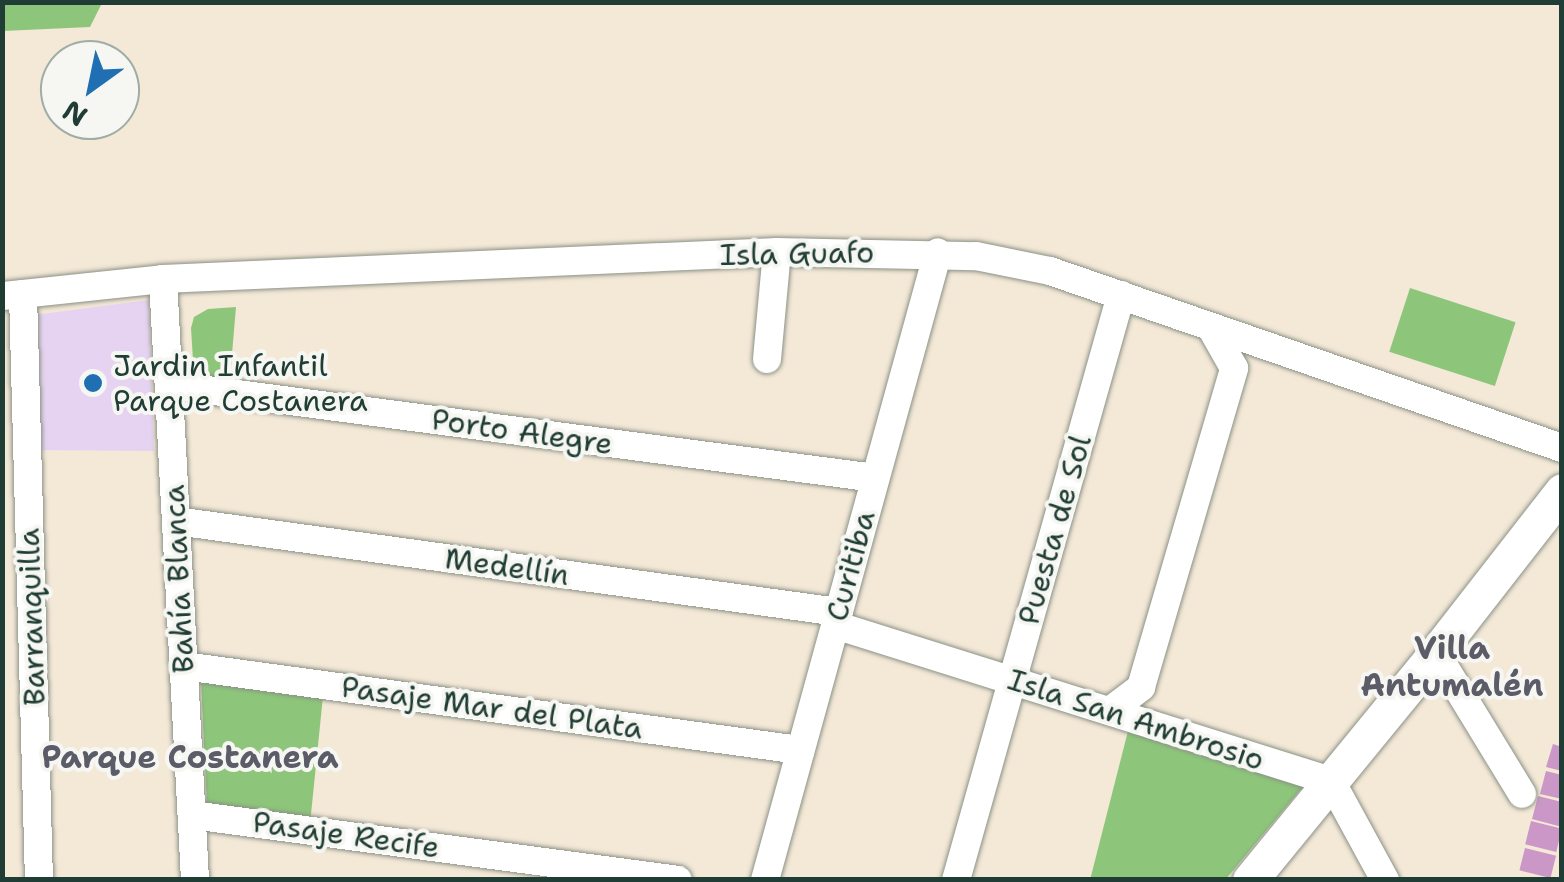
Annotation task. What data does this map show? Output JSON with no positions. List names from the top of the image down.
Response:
{
  "streets": {
    "street": [
      "Isla Guafo",
      "Porto Alegre",
      "Puesta de Sol",
      "Curitiba",
      "Medellín",
      "Bahía Blanca",
      "Barranquilla",
      "Pasaje Mar del Plata",
      "Isla San Ambrosio",
      "Pasaje Recife"
    ]
  },
  "crossings": [
    ["Isla Guafo", "Puesta de Sol"],
    ["Isla Guafo", "Curitiba"],
    ["Isla Guafo", "Bahía Blanca"],
    ["Isla Guafo", "Barranquilla"],
    ["Porto Alegre", "Curitiba"],
    ["Porto Alegre", "Bahía Blanca"],
    ["Puesta de Sol", "Isla San Ambrosio"],
    ["Curitiba", "Medellín"],
    ["Curitiba", "Pasaje Mar del Plata"],
    ["Curitiba", "Isla San Ambrosio"],
    ["Medellín", "Bahía Blanca"],
    ["Medellín", "Isla San Ambrosio"],
    ["Bahía Blanca", "Pasaje Mar del Plata"],
    ["Bahía Blanca", "Pasaje Recife"]
  ],
  "districts": ["Villa Antumalén", "Parque Costanera"],
  "places": ["Jardin Infantil Parque Costanera"],
  "north": "bottom left"
}
